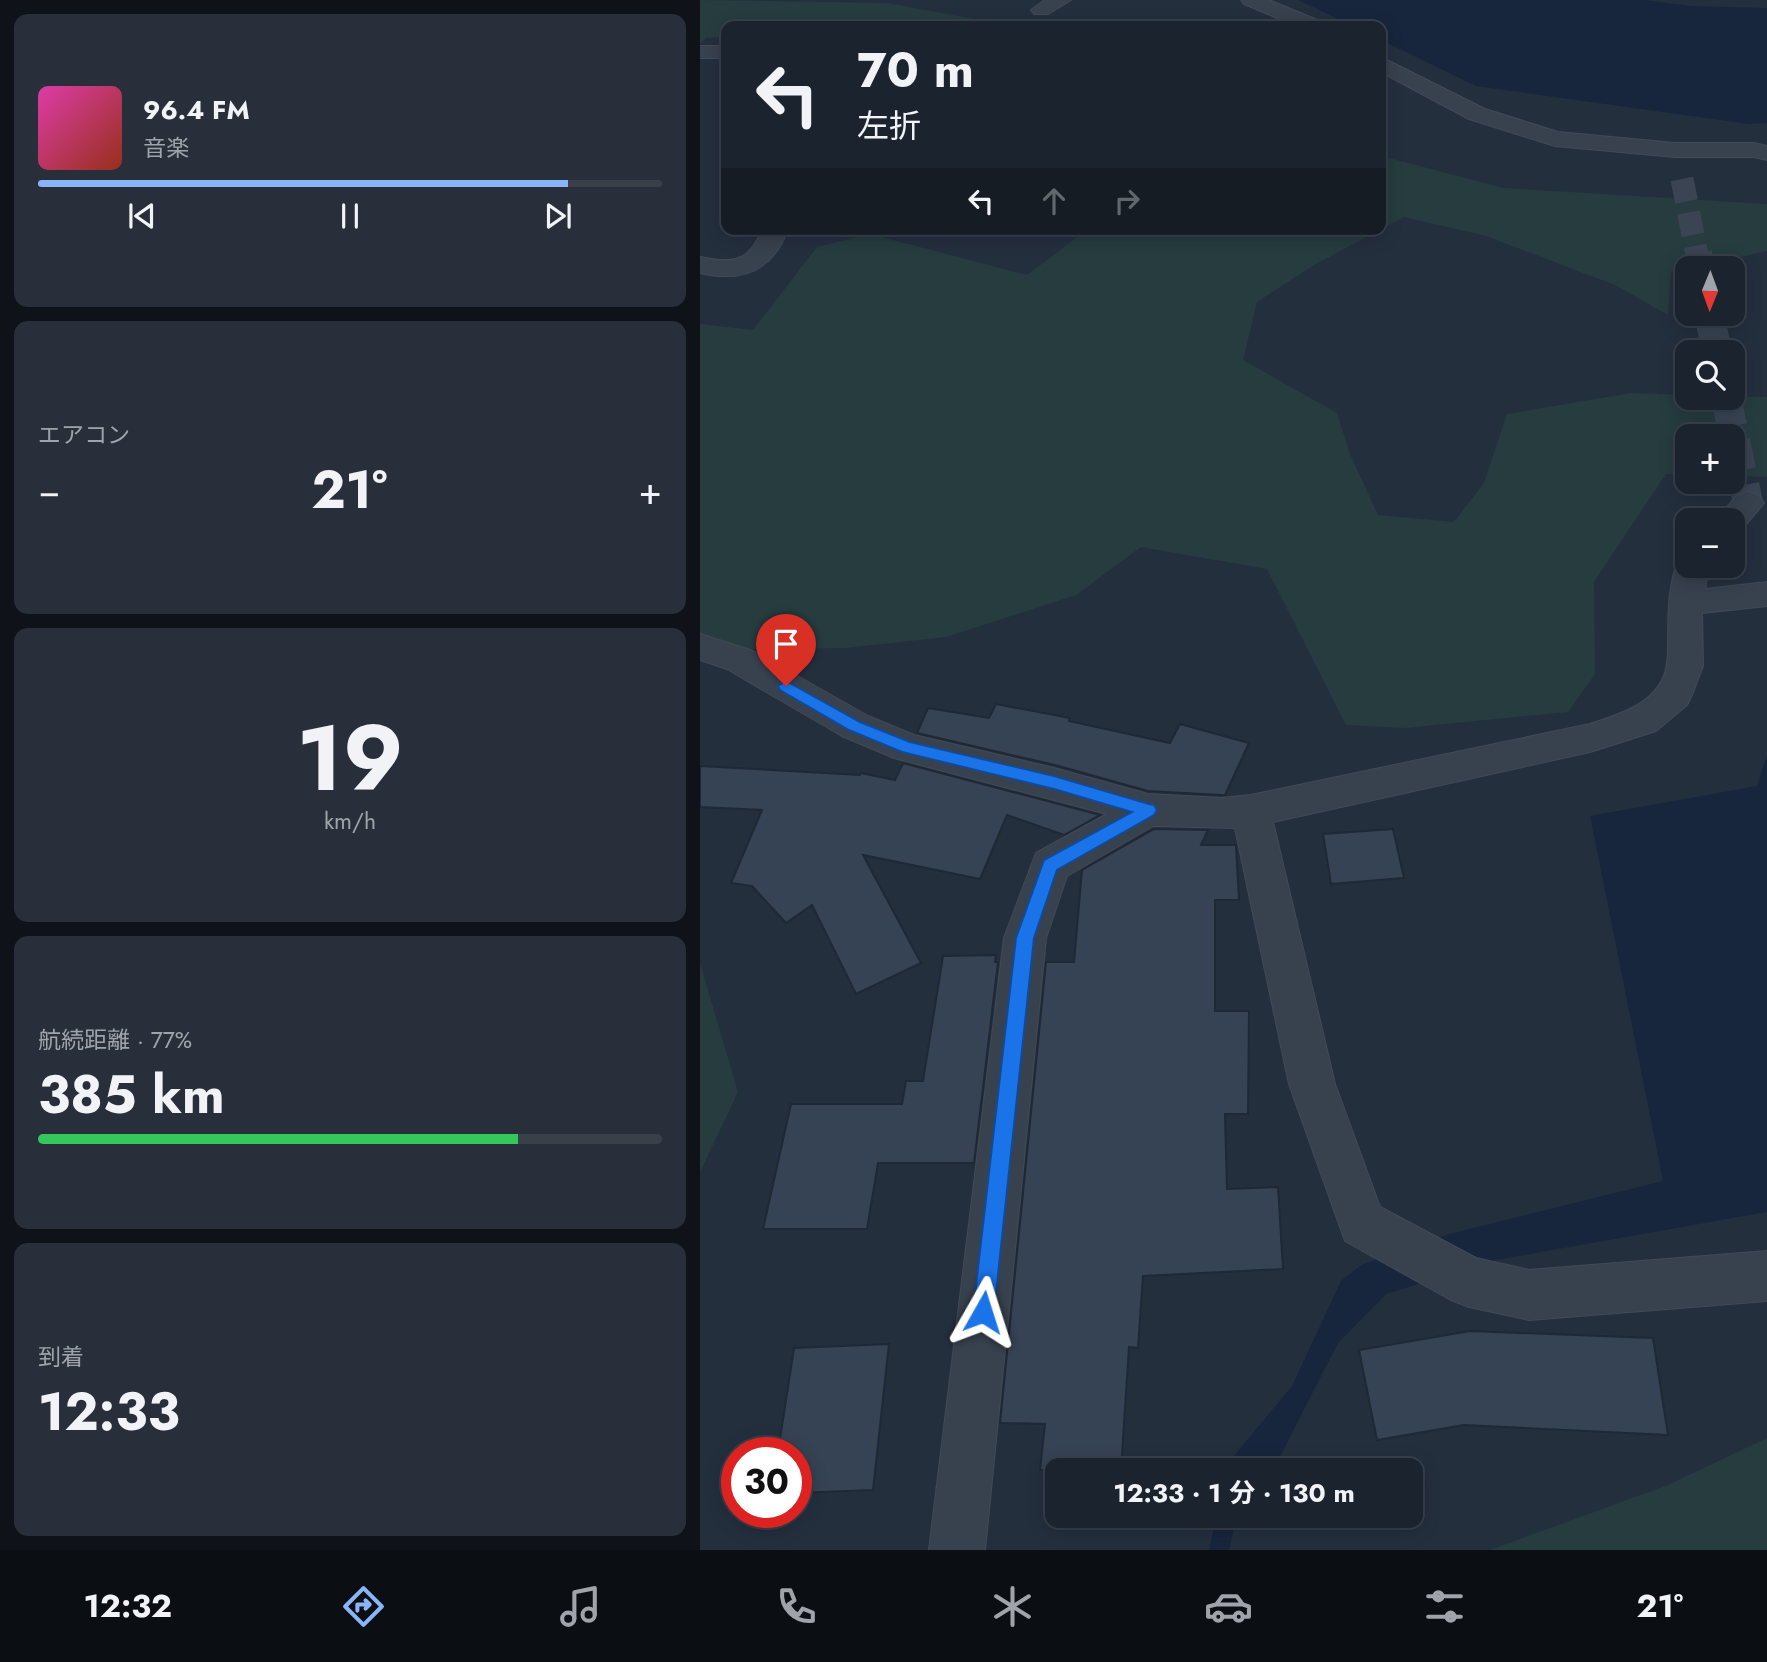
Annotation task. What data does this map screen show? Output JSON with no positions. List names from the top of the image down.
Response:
{
  "north": "bottom",
  "page": {
    "turn": ["70 m", "左折"],
    "song": ["96.4 FM", "音楽"],
    "map_buttons": ["+", "−"],
    "tile": [
      "エアコン",
      ["19", "km/h"],
      ["航続距離 · 77%", "385 km"],
      ["到着", "12:33"]
    ],
    "heat": ["−", "21°", "+"],
    "limit": "30",
    "trip": "12:33 · 1 分 · 130 m",
    "tabs": ["12:32", "21°"]
  }
}
